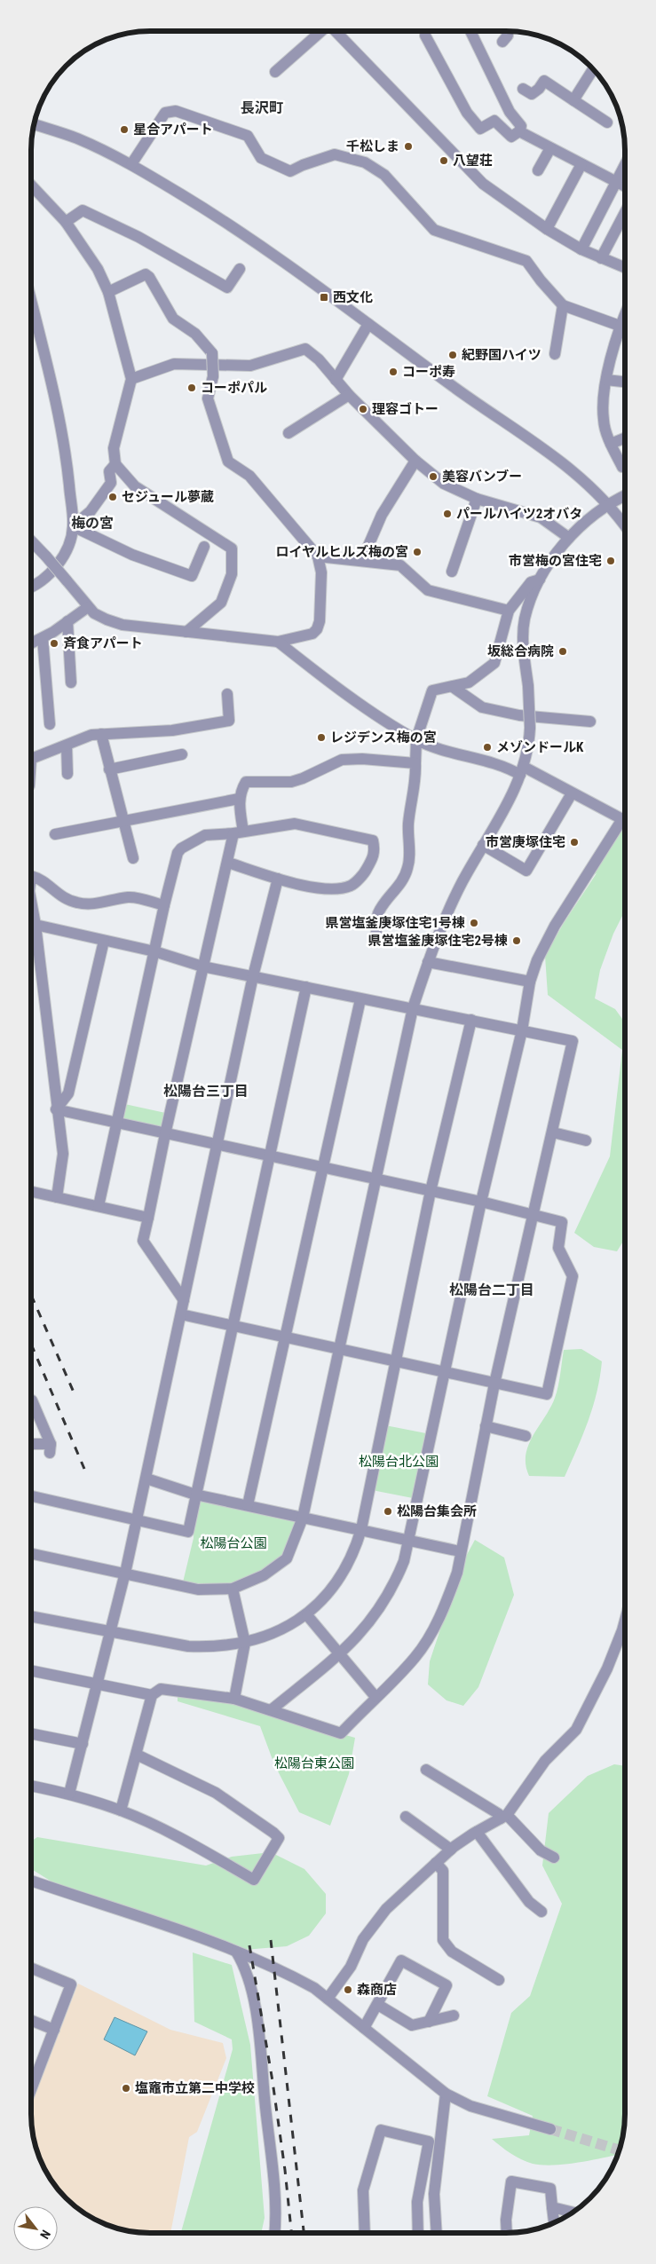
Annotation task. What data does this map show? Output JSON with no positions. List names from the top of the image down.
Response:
{
  "districts": [
    "長沢町",
    "梅の宮",
    "松陽台三丁目",
    "松陽台二丁目"
  ],
  "parks": ["松陽台北公園", "松陽台公園", "松陽台東公園"],
  "places": {
    "other": [
      "星合アパート",
      "千松しま",
      "八望荘",
      "紀野国ハイツ",
      "コーポ寿",
      "コーポパル",
      "理容ゴトー",
      "美容バンブー",
      "セジュール夢蔵",
      "パールハイツ2オバタ",
      "ロイヤルヒルズ梅の宮",
      "市営梅の宮住宅",
      "斉食アパート",
      "坂総合病院",
      "レジデンス梅の宮",
      "メゾンドールK",
      "市営庚塚住宅",
      "県営塩釜庚塚住宅1号棟",
      "県営塩釜庚塚住宅2号棟",
      "松陽台集会所",
      "森商店",
      "塩竈市立第二中学校"
    ],
    "transit": ["西文化"]
  },
  "north": "bottom right"
}
